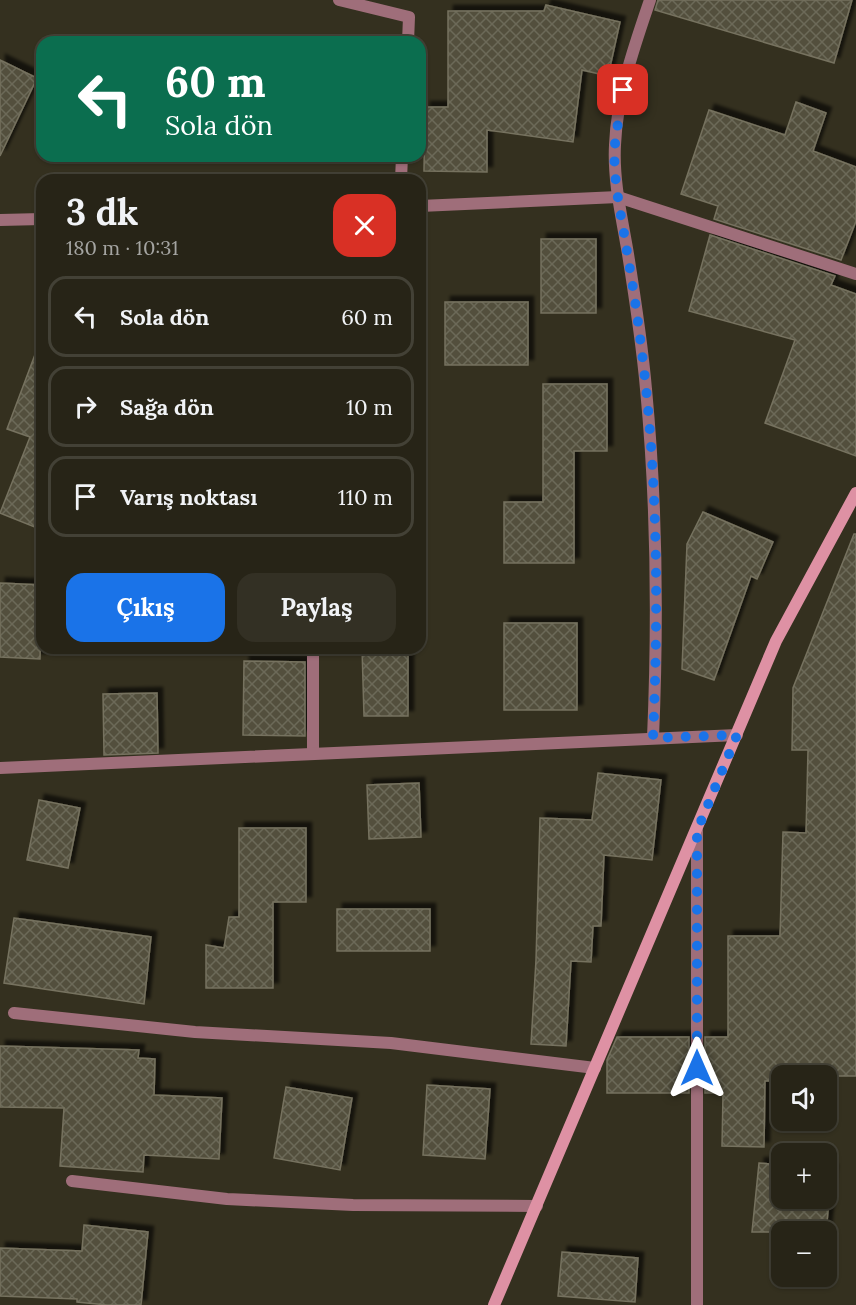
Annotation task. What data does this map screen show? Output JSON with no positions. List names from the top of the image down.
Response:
{
  "page": {
    "turn": ["60 m", "Sola dön"],
    "heading": ["3 dk", "180 m · 10:31"],
    "list": [
      {
        "name": "Sola dön",
        "value": "60 m"
      },
      {
        "name": "Sağa dön",
        "value": "10 m"
      },
      {
        "name": "Varış noktası",
        "value": "110 m"
      }
    ],
    "buttons": ["Çıkış", "Paylaş"],
    "map_buttons": ["+", "−"]
  }
}
